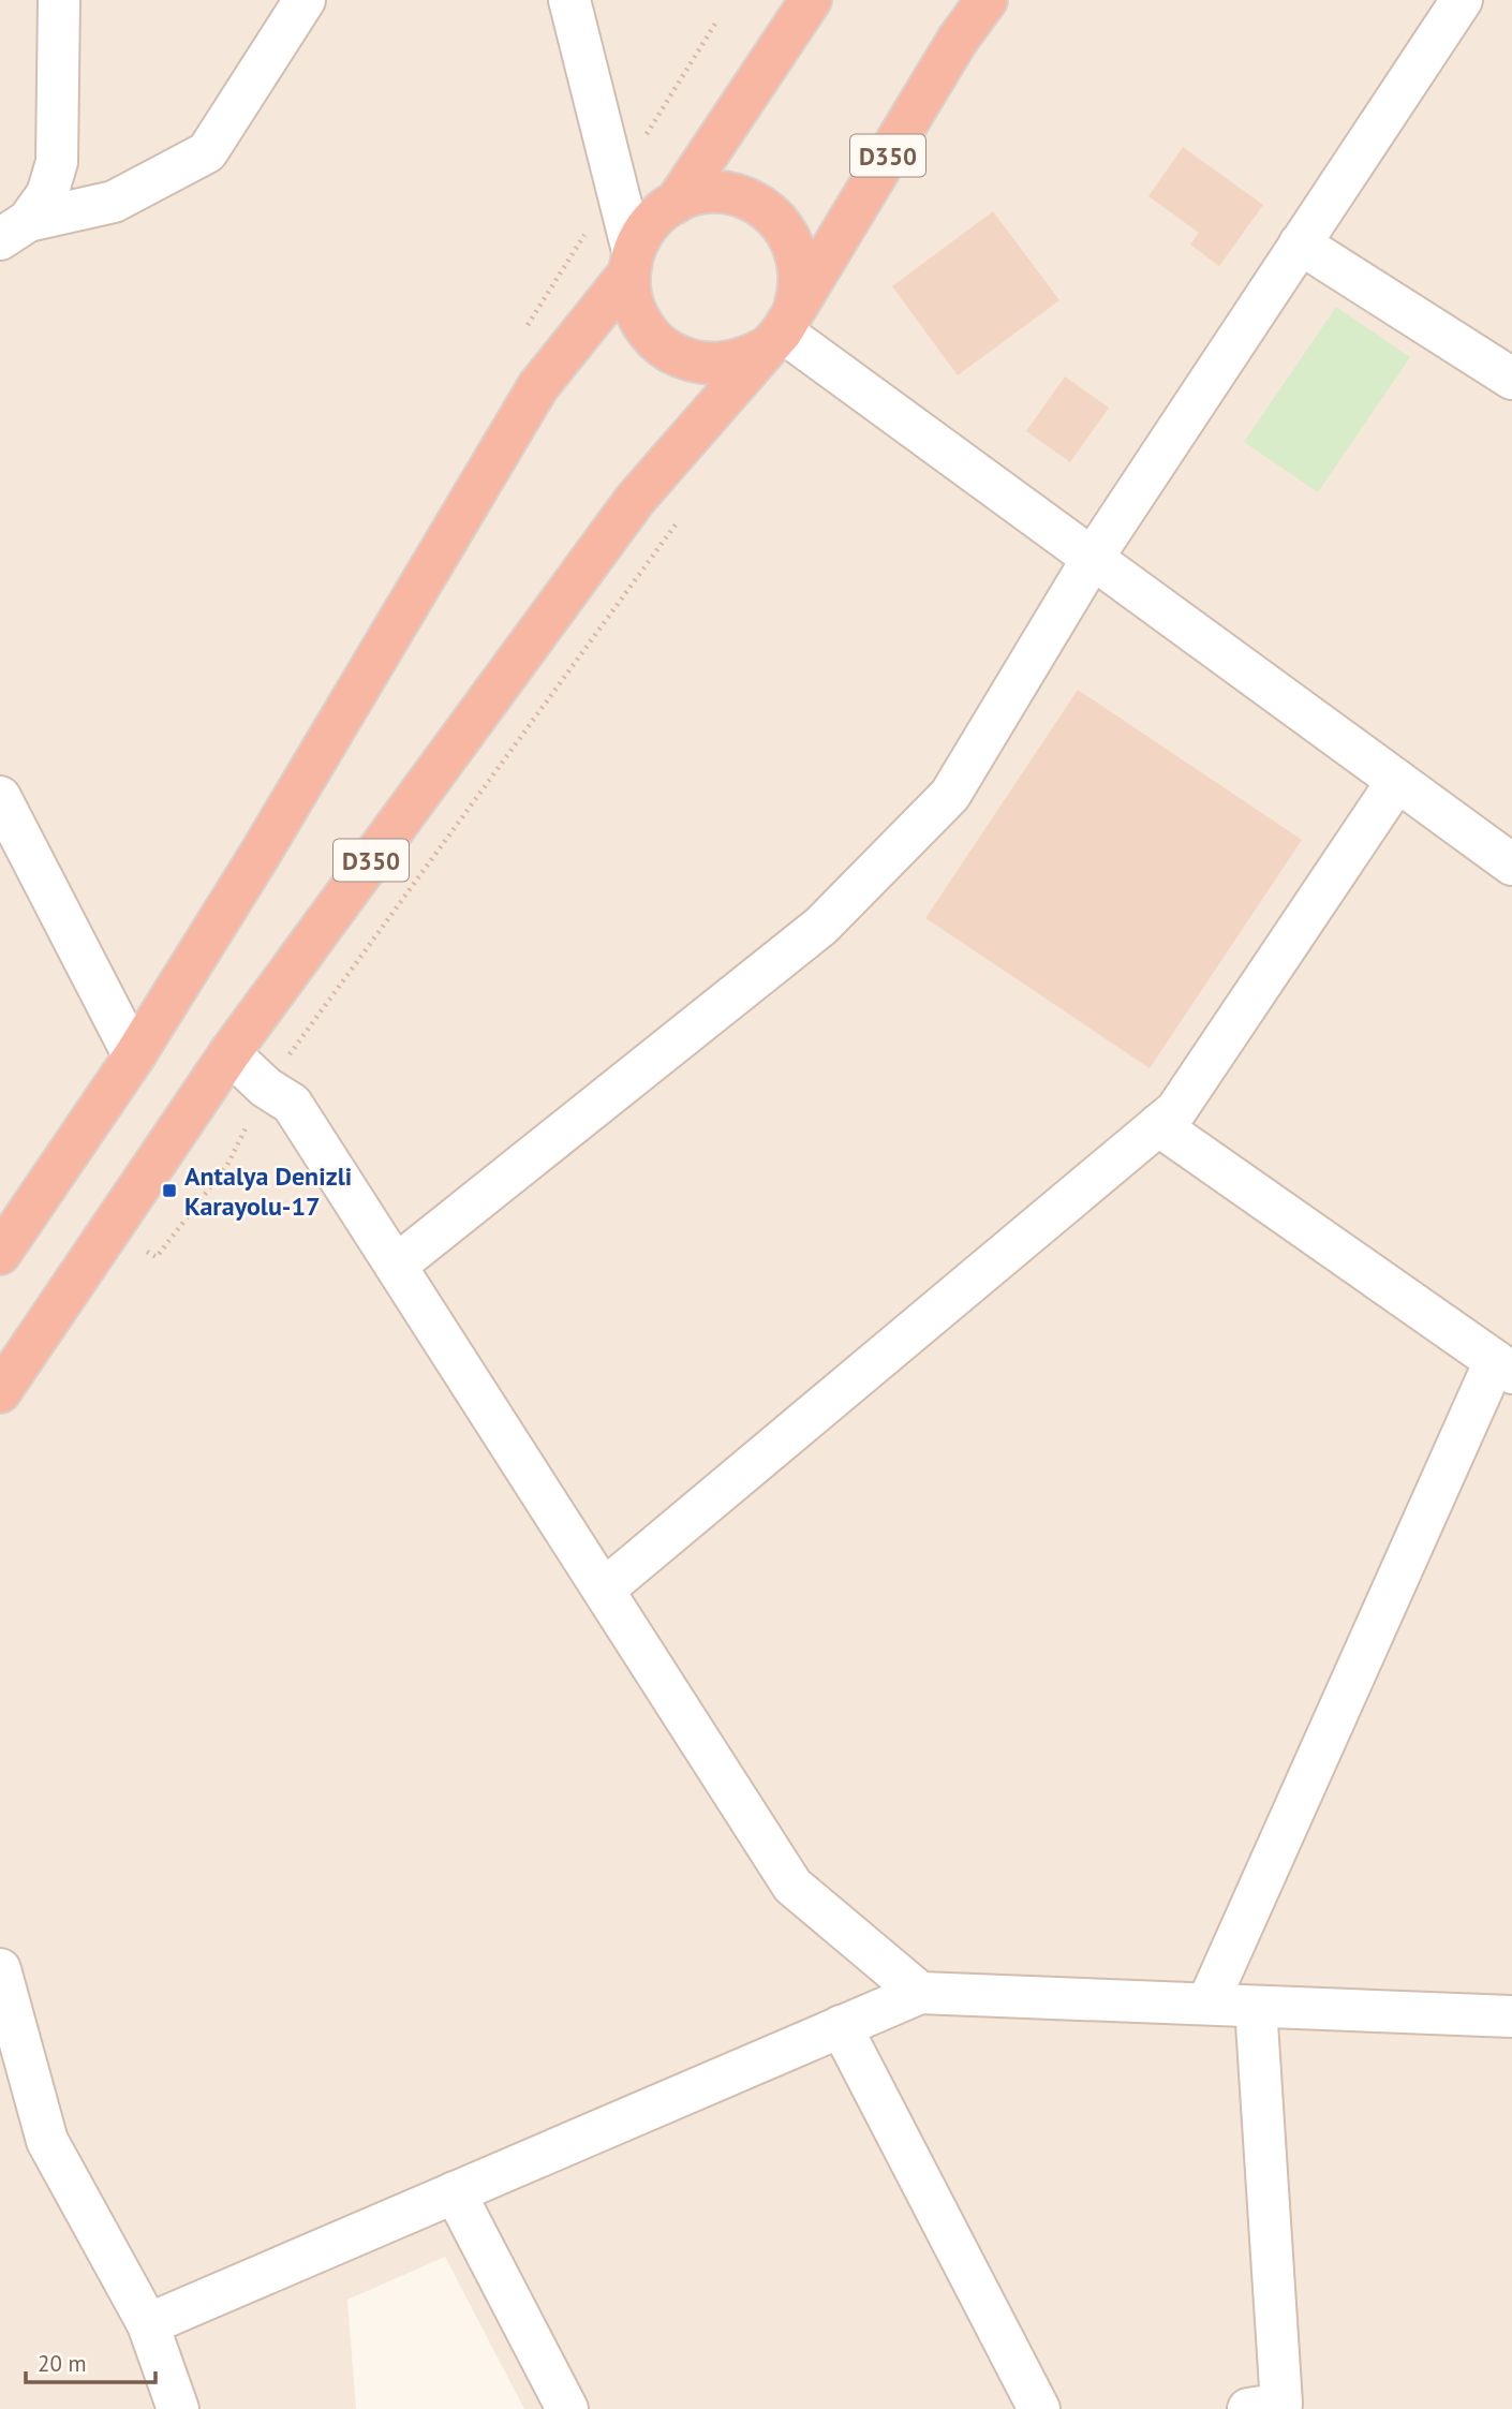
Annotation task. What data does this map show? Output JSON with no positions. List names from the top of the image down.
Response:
{
  "streets": {
    "highway": ["D350"]
  },
  "places": {
    "transit": ["Antalya Denizli Karayolu-17"]
  },
  "scale_bar": "20 m"
}
